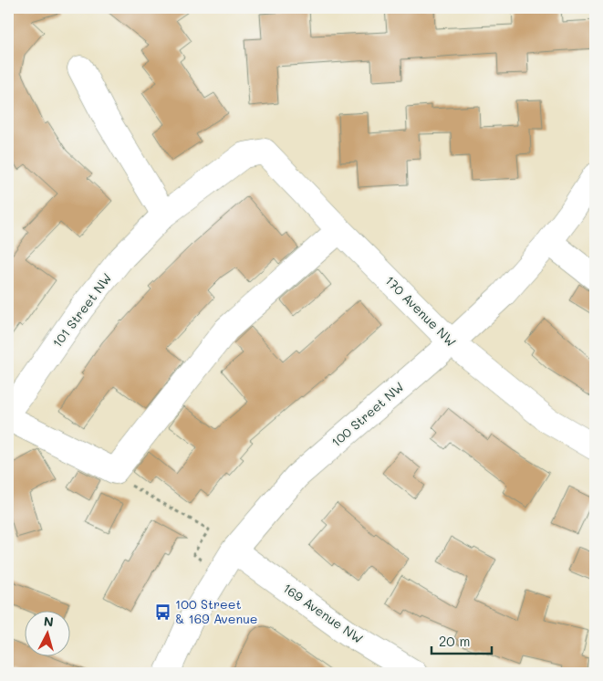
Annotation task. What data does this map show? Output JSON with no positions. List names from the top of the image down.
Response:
{
  "streets": {
    "street": [
      "101 Street NW",
      "170 Avenue NW",
      "100 Street NW",
      "169 Avenue NW"
    ]
  },
  "crossings": [
    ["101 Street NW", "170 Avenue NW"],
    ["170 Avenue NW", "100 Street NW"],
    ["100 Street NW", "169 Avenue NW"]
  ],
  "places": {
    "bus stop": ["100 Street & 169 Avenue"]
  },
  "scale_bar": "20 m",
  "north": "top"
}
